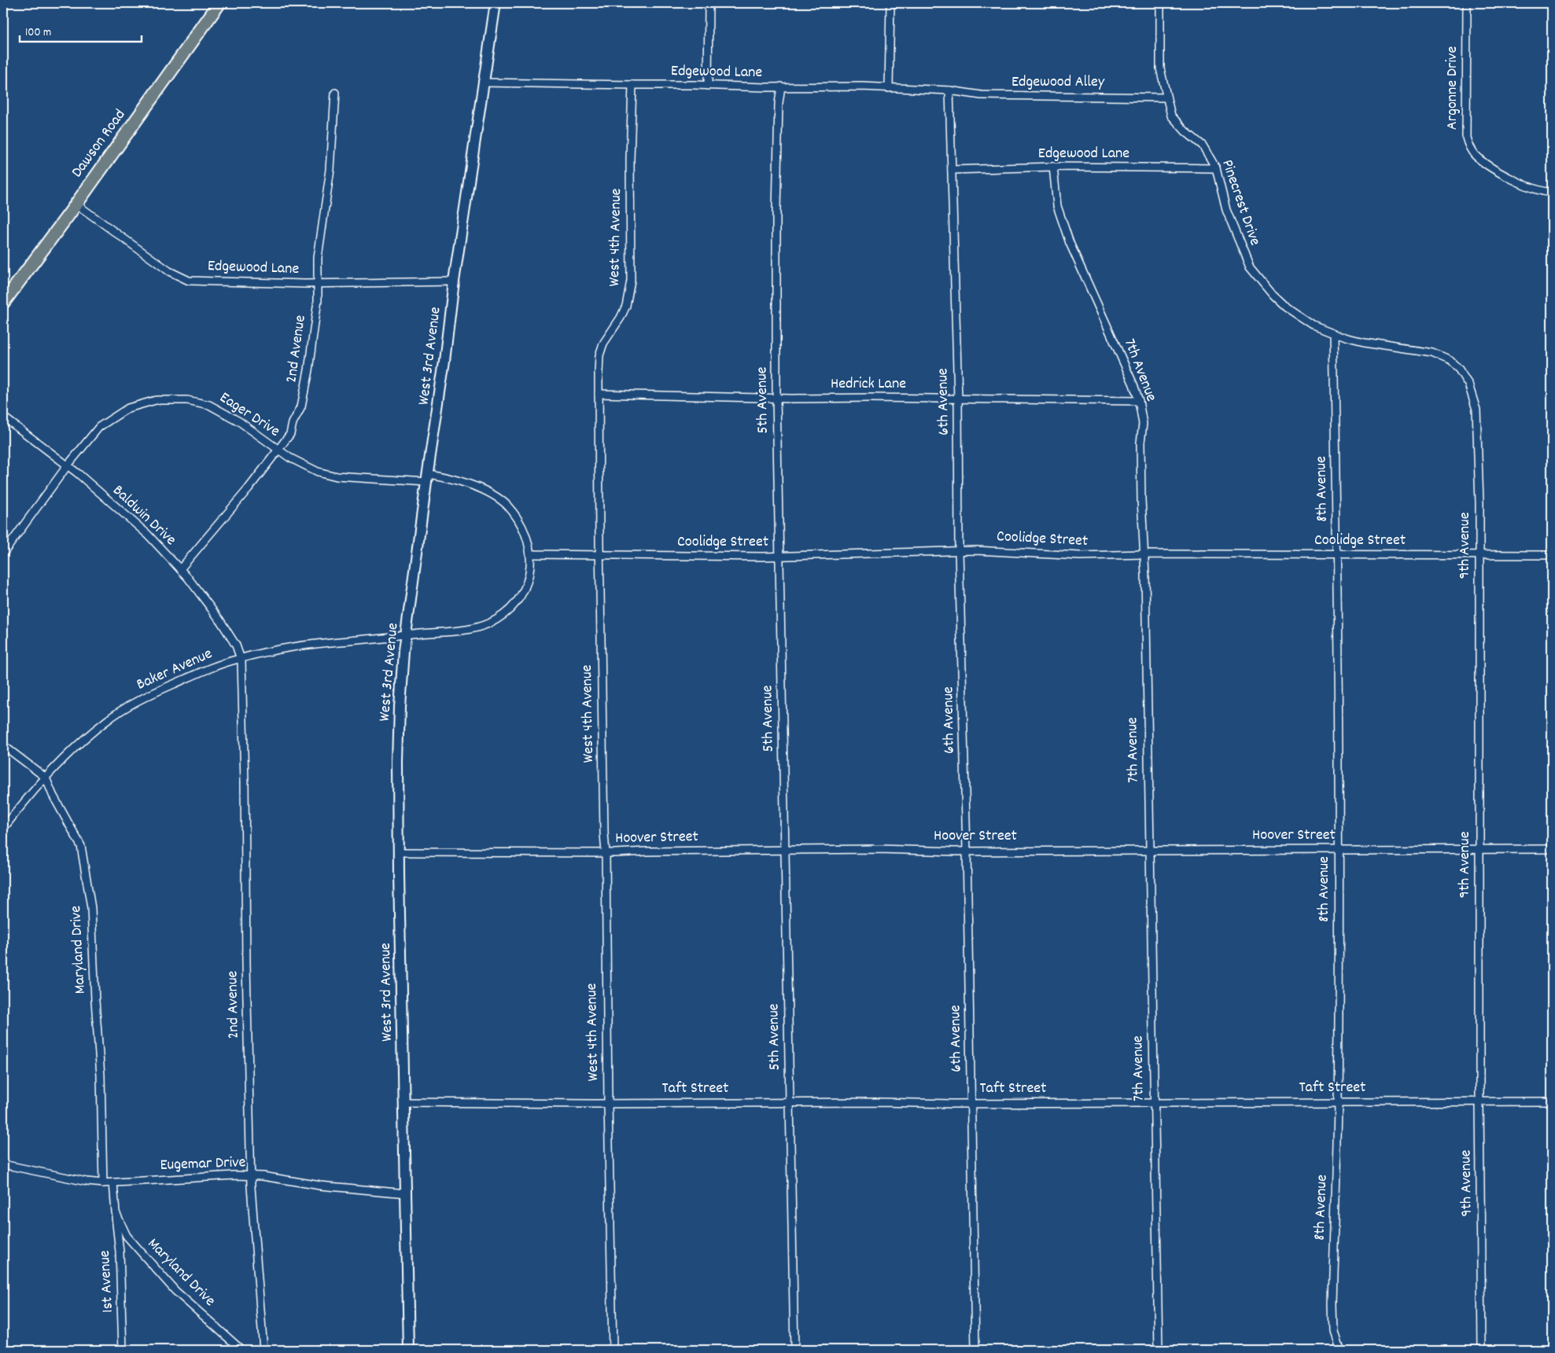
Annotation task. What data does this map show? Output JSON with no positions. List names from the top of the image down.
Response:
{
  "streets": {
    "main road": ["Dawson Road"],
    "street": [
      "Edgewood Lane",
      "Edgewood Alley",
      "Argonne Drive",
      "Pinecrest Drive",
      "West 4th Avenue",
      "2nd Avenue",
      "West 3rd Avenue",
      "7th Avenue",
      "Hedrick Lane",
      "5th Avenue",
      "6th Avenue",
      "Eager Drive",
      "8th Avenue",
      "Baldwin Drive",
      "Coolidge Street",
      "9th Avenue",
      "Baker Avenue",
      "Hoover Street",
      "Maryland Drive",
      "Taft Street",
      "Eugemar Drive",
      "1st Avenue"
    ]
  },
  "crossings": [
    ["Edgewood Lane", "Edgewood Alley"],
    ["Edgewood Lane", "Dawson Road"],
    ["Edgewood Lane", "Pinecrest Drive"],
    ["Edgewood Lane", "West 4th Avenue"],
    ["Edgewood Lane", "2nd Avenue"],
    ["Edgewood Lane", "West 3rd Avenue"],
    ["Edgewood Lane", "7th Avenue"],
    ["Edgewood Lane", "5th Avenue"],
    ["Edgewood Lane", "6th Avenue"],
    ["Edgewood Alley", "Pinecrest Drive"],
    ["Edgewood Alley", "6th Avenue"],
    ["Pinecrest Drive", "8th Avenue"],
    ["Pinecrest Drive", "9th Avenue"],
    ["West 4th Avenue", "Hedrick Lane"],
    ["West 4th Avenue", "Coolidge Street"],
    ["West 4th Avenue", "Hoover Street"],
    ["West 4th Avenue", "Taft Street"],
    ["2nd Avenue", "Eager Drive"],
    ["2nd Avenue", "Baldwin Drive"],
    ["2nd Avenue", "Baker Avenue"],
    ["2nd Avenue", "Eugemar Drive"],
    ["West 3rd Avenue", "Eager Drive"],
    ["West 3rd Avenue", "Baker Avenue"],
    ["West 3rd Avenue", "Hoover Street"],
    ["West 3rd Avenue", "Taft Street"],
    ["West 3rd Avenue", "Eugemar Drive"],
    ["7th Avenue", "Hedrick Lane"],
    ["7th Avenue", "Coolidge Street"],
    ["7th Avenue", "Hoover Street"],
    ["7th Avenue", "Taft Street"],
    ["Hedrick Lane", "5th Avenue"],
    ["Hedrick Lane", "6th Avenue"],
    ["5th Avenue", "Coolidge Street"],
    ["5th Avenue", "Hoover Street"],
    ["5th Avenue", "Taft Street"],
    ["6th Avenue", "Coolidge Street"],
    ["6th Avenue", "Hoover Street"],
    ["6th Avenue", "Taft Street"],
    ["Eager Drive", "Baldwin Drive"],
    ["Eager Drive", "Coolidge Street"],
    ["Eager Drive", "Baker Avenue"],
    ["8th Avenue", "Coolidge Street"],
    ["8th Avenue", "Hoover Street"],
    ["8th Avenue", "Taft Street"],
    ["Baldwin Drive", "Baker Avenue"],
    ["Coolidge Street", "9th Avenue"],
    ["Coolidge Street", "Baker Avenue"],
    ["9th Avenue", "Hoover Street"],
    ["9th Avenue", "Taft Street"],
    ["Baker Avenue", "Maryland Drive"],
    ["Maryland Drive", "Eugemar Drive"],
    ["Maryland Drive", "1st Avenue"]
  ],
  "scale_bar": "100 m"
}
